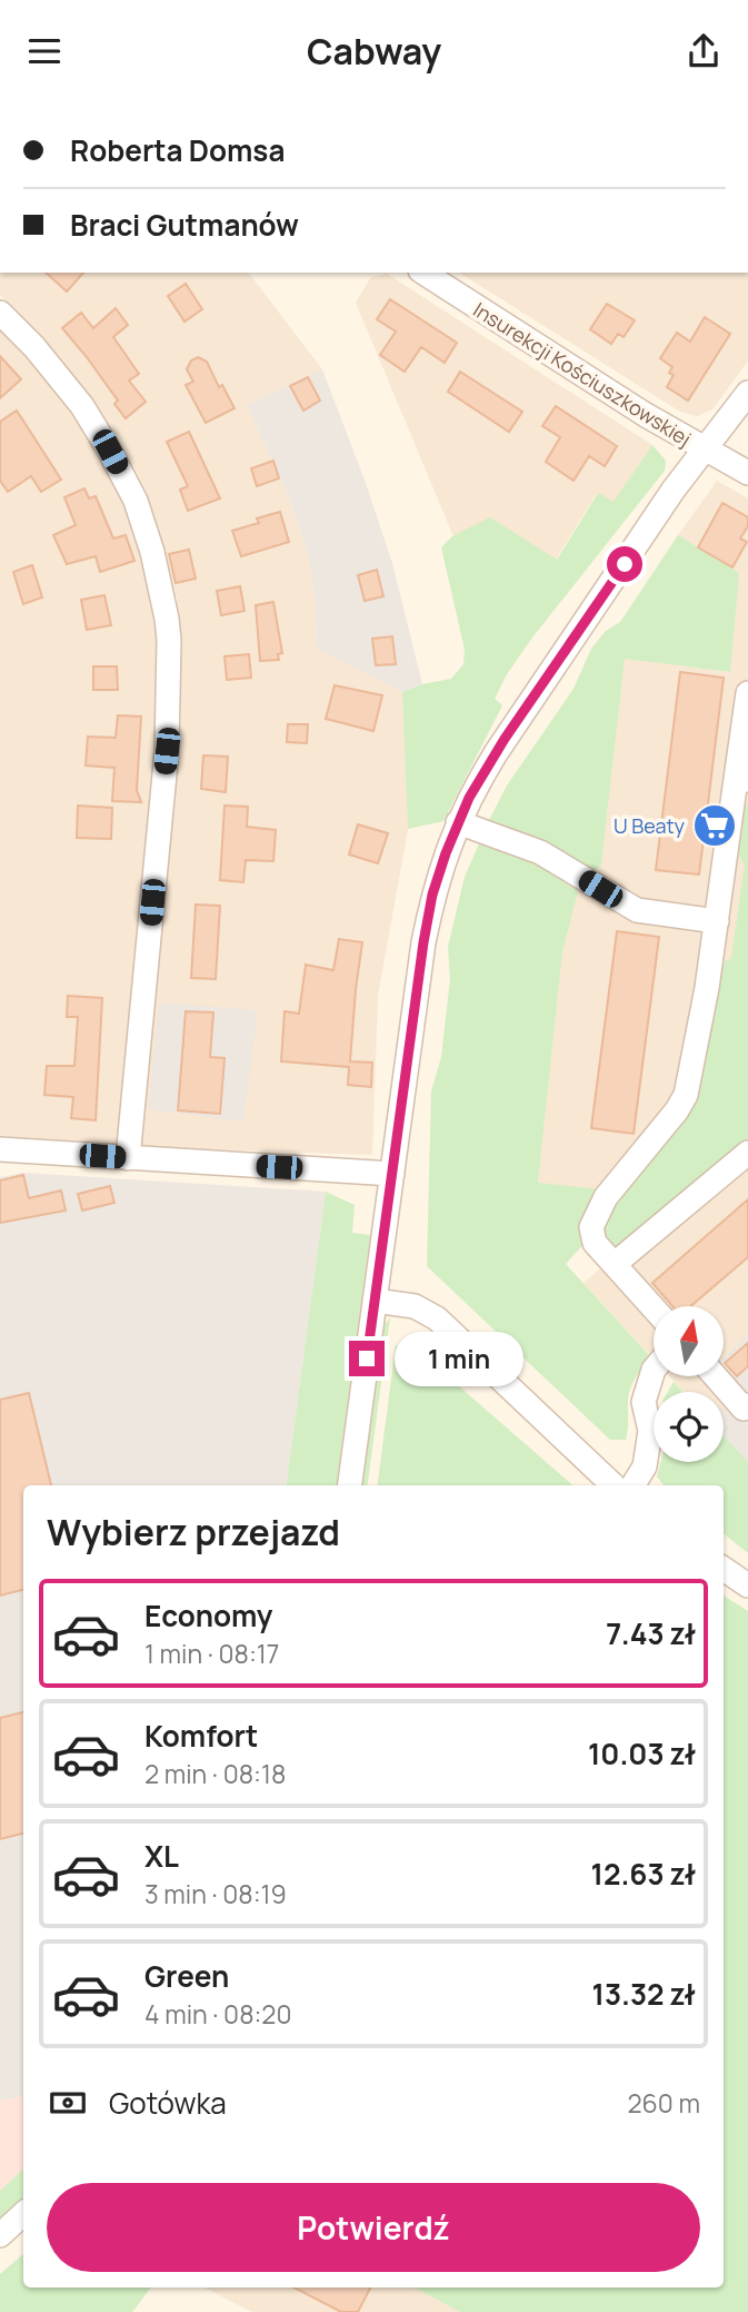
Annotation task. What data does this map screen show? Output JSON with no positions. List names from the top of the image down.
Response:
{
  "streets": {
    "street": ["Insurekcji Kościuszkowskiej"]
  },
  "places": {
    "supermarket": ["U Beaty"]
  },
  "north": "top",
  "page": {
    "header": "Cabway",
    "banner": ["Roberta Domsa", "Braci Gutmanów"],
    "bubble": "1 min",
    "heading": "Wybierz przejazd",
    "list": [
      {
        "name": "Economy",
        "note": "1 min · 08:17",
        "value": "7.43 zł"
      },
      {
        "name": "Komfort",
        "note": "2 min · 08:18",
        "value": "10.03 zł"
      },
      {
        "name": "XL",
        "note": "3 min · 08:19",
        "value": "12.63 zł"
      },
      {
        "name": "Green",
        "note": "4 min · 08:20",
        "value": "13.32 zł"
      }
    ],
    "pay": ["Gotówka", "260 m"],
    "buttons": "Potwierdź"
  }
}
